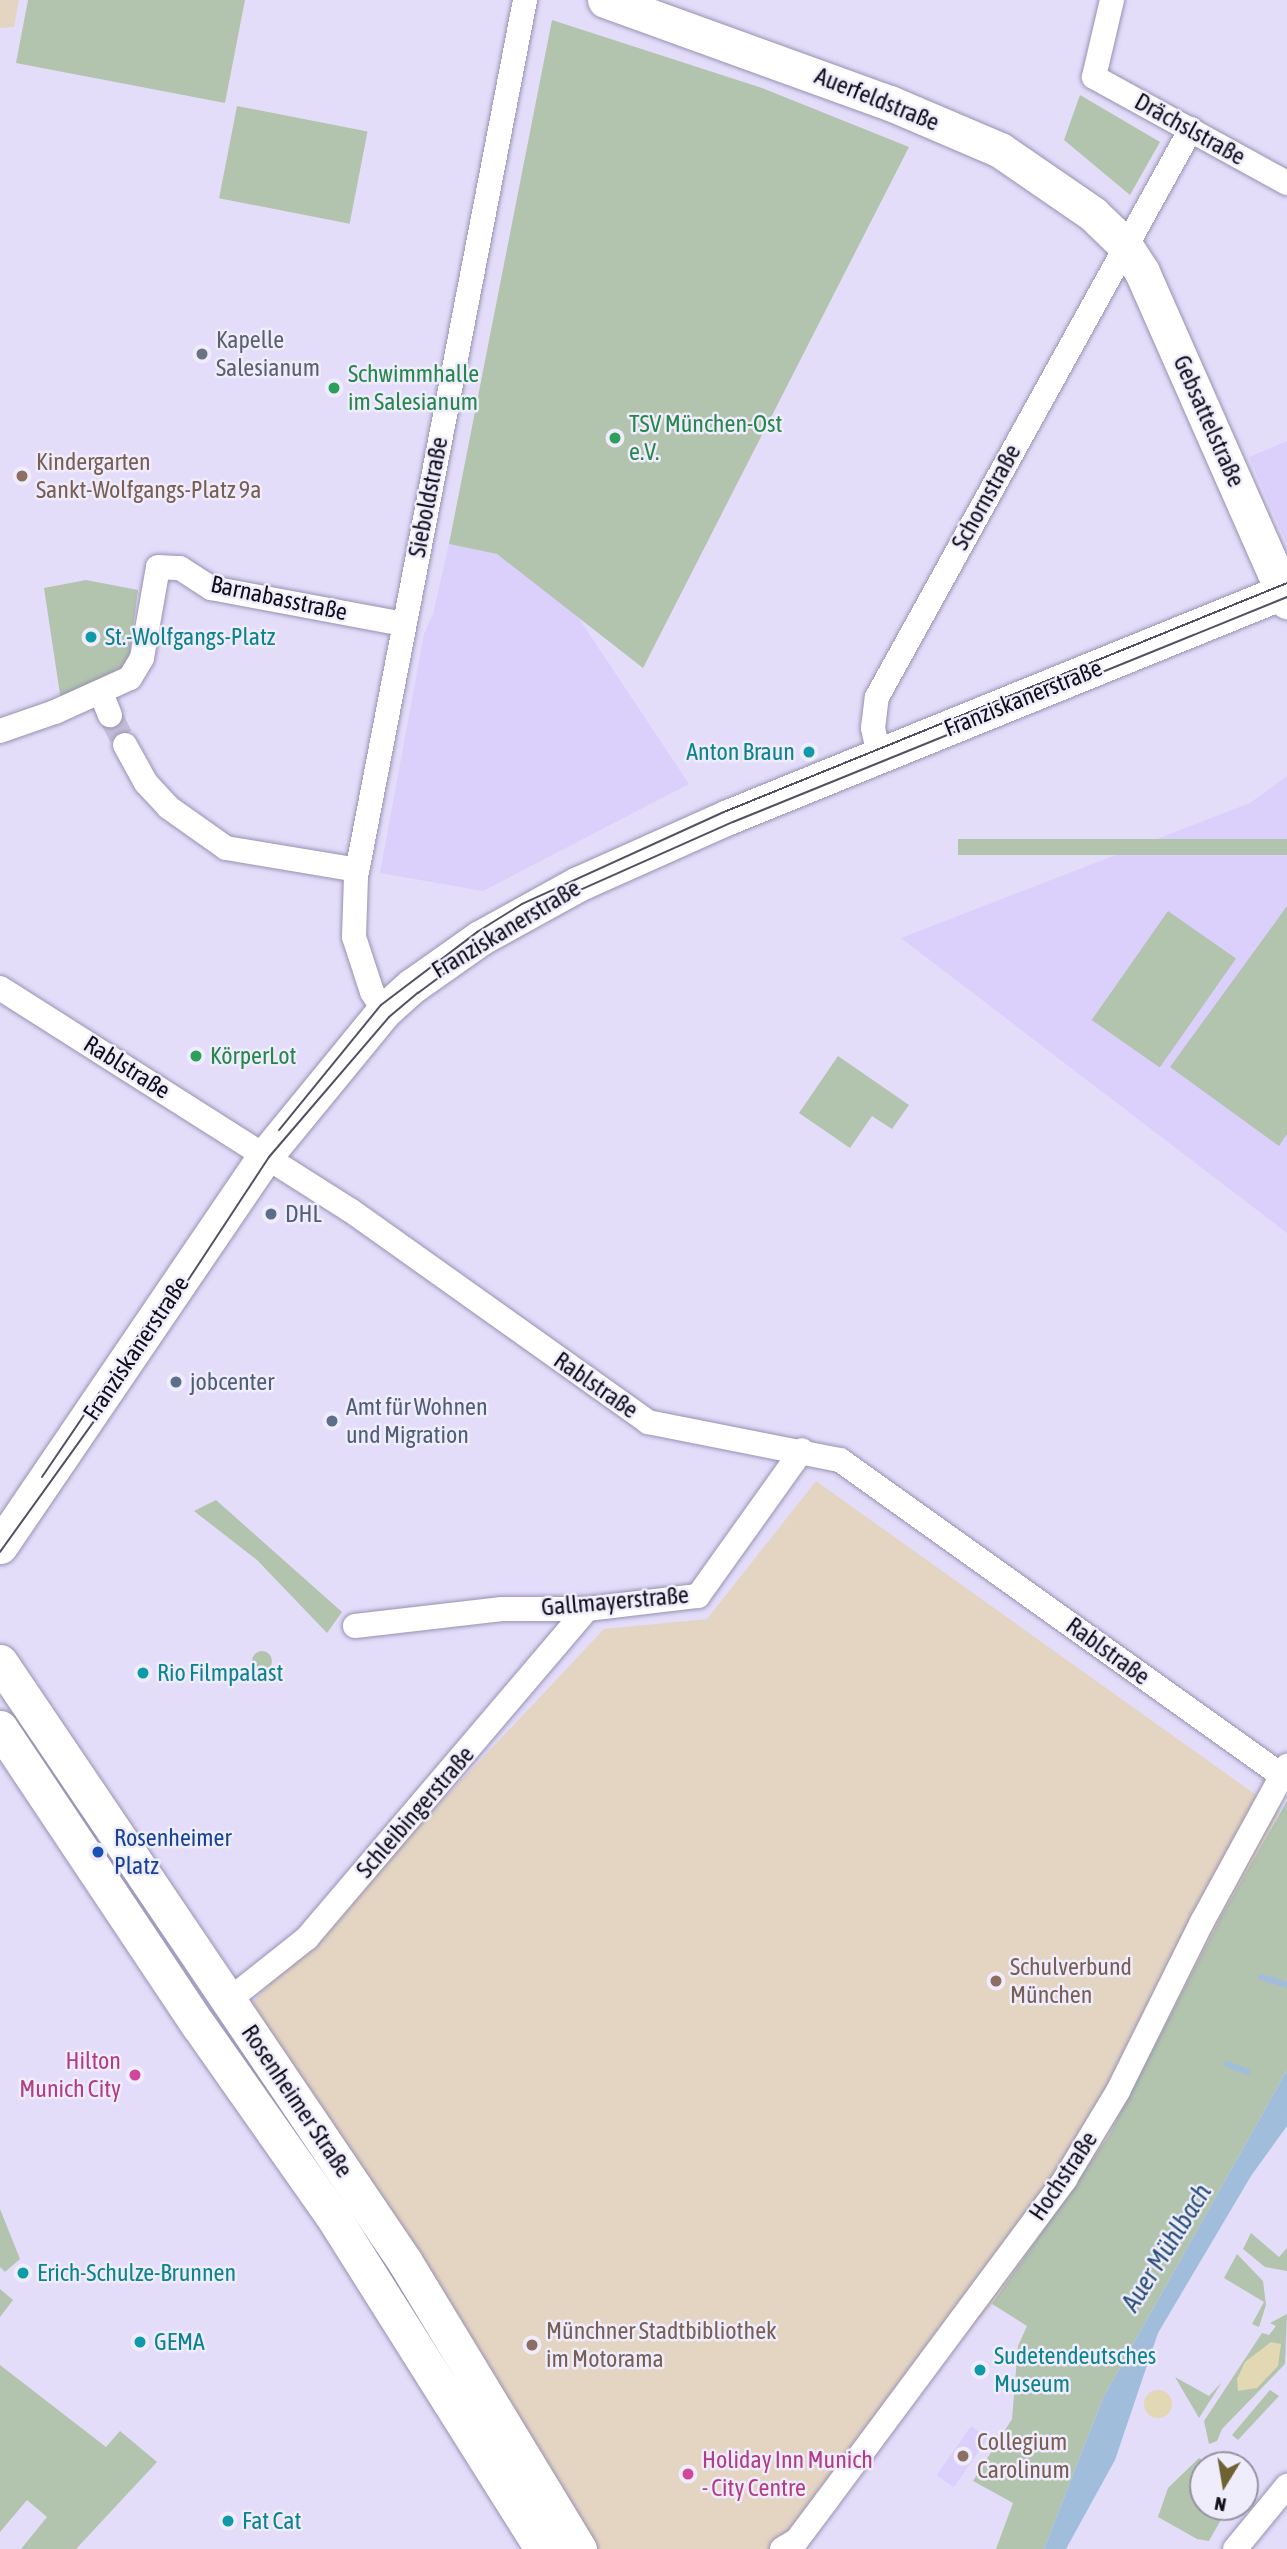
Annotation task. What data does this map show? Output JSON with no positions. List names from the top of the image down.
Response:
{
  "streets": {
    "main road": [
      "Auerfeldstraße",
      "Gebsattelstraße",
      "Franziskanerstraße",
      "Rosenheimer Straße"
    ],
    "street": [
      "Drächslstraße",
      "Sieboldstraße",
      "Schornstraße",
      "Barnabasstraße",
      "Rablstraße",
      "Gallmayerstraße",
      "Schleibingerstraße",
      "Hochstraße"
    ]
  },
  "crossings": [
    ["Auerfeldstraße", "Gebsattelstraße"],
    ["Auerfeldstraße", "Schornstraße"],
    ["Drächslstraße", "Schornstraße"],
    ["Gebsattelstraße", "Schornstraße"],
    ["Gebsattelstraße", "Franziskanerstraße"],
    ["Sieboldstraße", "Barnabasstraße"],
    ["Sieboldstraße", "Franziskanerstraße"],
    ["Schornstraße", "Franziskanerstraße"],
    ["Franziskanerstraße", "Rablstraße"],
    ["Rablstraße", "Gallmayerstraße"],
    ["Rablstraße", "Hochstraße"],
    ["Gallmayerstraße", "Schleibingerstraße"],
    ["Schleibingerstraße", "Rosenheimer Straße"]
  ],
  "water": ["Auer Mühlbach"],
  "places": [
    "Kapelle Salesianum",
    "Schwimmhalle im Salesianum",
    "TSV München-Ost e.V.",
    "Kindergarten Sankt-Wolfgangs-Platz 9a",
    "St.-Wolfgangs-Platz",
    "Anton Braun",
    "KörperLot",
    "DHL",
    "jobcenter",
    "Amt für Wohnen und Migration",
    "Rio Filmpalast",
    "Rosenheimer Platz",
    "Schulverbund München",
    "Hilton Munich City",
    "Erich-Schulze-Brunnen",
    "GEMA",
    "Münchner Stadtbibliothek im Motorama",
    "Sudetendeutsches Museum",
    "Collegium Carolinum",
    "Holiday Inn Munich - City Centre",
    "Fat Cat"
  ],
  "north": "bottom"
}
